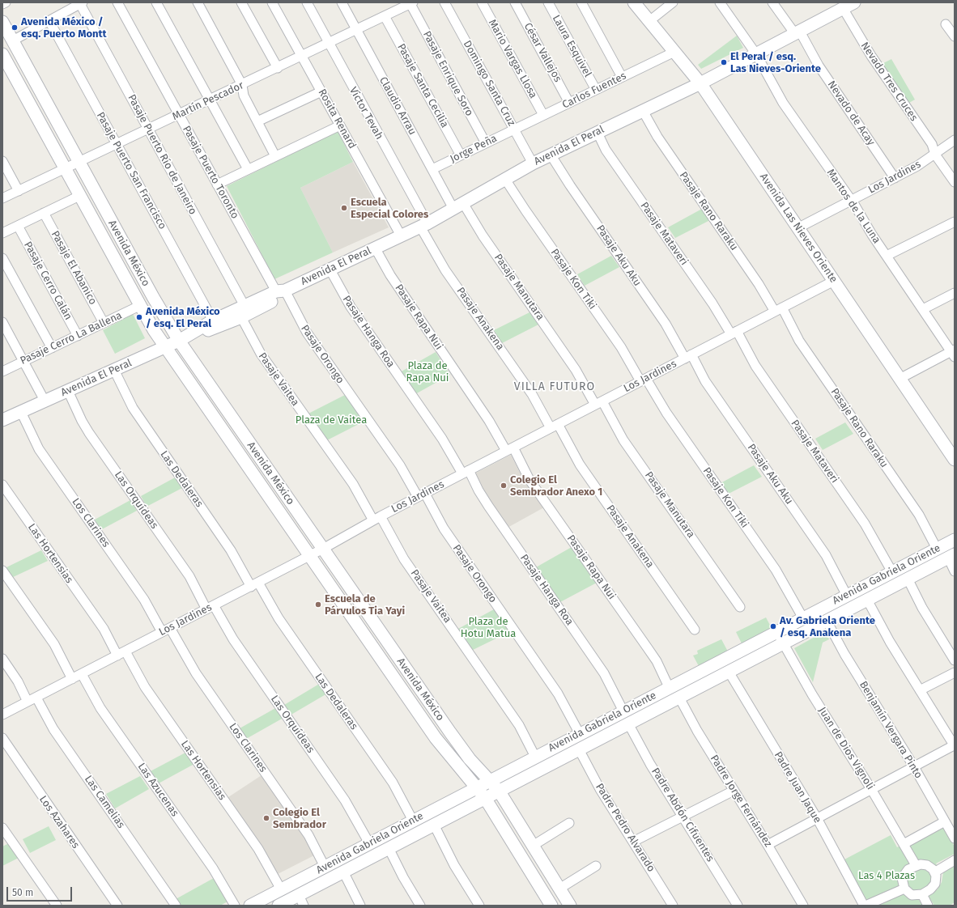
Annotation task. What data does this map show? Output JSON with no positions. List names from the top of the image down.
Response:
{
  "streets": {
    "main road": [
      "Avenida El Peral",
      "Avenida Las Nieves Oriente",
      "Avenida México",
      "Avenida Gabriela Oriente"
    ],
    "street": [
      "Laura Esquivel",
      "César Vallejos",
      "Mario Vargas Llosa",
      "Pasaje Enrique Soro",
      "Nevado Tres Cruces",
      "Domingo Santa Cruz",
      "Pasaje Santa Cecilia",
      "Carlos Fuentes",
      "Martín Pescador",
      "Claudio Arrau",
      "Víctor Tevah",
      "Nevado de Acay",
      "Rosita Renard",
      "Jorge Peña",
      "Pasaje Puerto Río de Janeiro",
      "Pasaje Puerto San Francisco",
      "Pasaje Puerto Toronto",
      "Los Jardines",
      "Mantos de la Luna",
      "Pasaje Rano Raraku",
      "Pasaje Mataveri",
      "Pasaje Aku Aku",
      "Pasaje El Abanico",
      "Pasaje Kon Tiki",
      "Pasaje Cerro Calán",
      "Pasaje Manutara",
      "Pasaje Rapa Nui",
      "Pasaje Anakena",
      "Pasaje Hanga Roa",
      "Pasaje Cerro La Ballena",
      "Pasaje Orongo",
      "Pasaje Vaitea",
      "Las Dedaleras",
      "Las Orquídeas",
      "Los Clarines",
      "Las Hortensias",
      "Benjamín Vergara Pinto",
      "Juan de Dios Vignoli",
      "Padre Juan Jaque",
      "Las Azucenas",
      "Padre Jorge Fernández",
      "Las Camelias",
      "Padre Abdón Cifuentes",
      "Los Azahares",
      "Padre Pedro Alvarado"
    ]
  },
  "crossings": [
    ["Laura Esquivel", "Carlos Fuentes"],
    ["César Vallejos", "Carlos Fuentes"],
    ["Mario Vargas Llosa", "Carlos Fuentes"],
    ["Pasaje Enrique Soro", "Martín Pescador"],
    ["Pasaje Enrique Soro", "Jorge Peña"],
    ["Nevado Tres Cruces", "Avenida El Peral"],
    ["Nevado Tres Cruces", "Los Jardines"],
    ["Domingo Santa Cruz", "Carlos Fuentes"],
    ["Domingo Santa Cruz", "Avenida El Peral"],
    ["Domingo Santa Cruz", "Jorge Peña"],
    ["Pasaje Santa Cecilia", "Martín Pescador"],
    ["Pasaje Santa Cecilia", "Jorge Peña"],
    ["Carlos Fuentes", "Jorge Peña"],
    ["Carlos Fuentes", "Avenida Las Nieves Oriente"],
    ["Martín Pescador", "Claudio Arrau"],
    ["Martín Pescador", "Víctor Tevah"],
    ["Martín Pescador", "Rosita Renard"],
    ["Martín Pescador", "Pasaje Puerto Río de Janeiro"],
    ["Martín Pescador", "Pasaje Puerto San Francisco"],
    ["Martín Pescador", "Pasaje Puerto Toronto"],
    ["Martín Pescador", "Avenida México"],
    ["Claudio Arrau", "Avenida El Peral"],
    ["Claudio Arrau", "Jorge Peña"],
    ["Claudio Arrau", "Pasaje Manutara"],
    ["Víctor Tevah", "Avenida El Peral"],
    ["Víctor Tevah", "Pasaje Anakena"],
    ["Nevado de Acay", "Avenida El Peral"],
    ["Nevado de Acay", "Los Jardines"],
    ["Rosita Renard", "Avenida El Peral"],
    ["Avenida El Peral", "Pasaje Puerto Río de Janeiro"],
    ["Avenida El Peral", "Pasaje Puerto San Francisco"],
    ["Avenida El Peral", "Pasaje Puerto Toronto"],
    ["Avenida El Peral", "Mantos de la Luna"],
    ["Avenida El Peral", "Pasaje Rano Raraku"],
    ["Avenida El Peral", "Avenida Las Nieves Oriente"],
    ["Avenida El Peral", "Pasaje Mataveri"],
    ["Avenida El Peral", "Avenida México"],
    ["Avenida El Peral", "Pasaje Aku Aku"],
    ["Avenida El Peral", "Pasaje Kon Tiki"],
    ["Avenida El Peral", "Pasaje Manutara"],
    ["Avenida El Peral", "Pasaje Rapa Nui"],
    ["Avenida El Peral", "Pasaje Anakena"],
    ["Avenida El Peral", "Pasaje Hanga Roa"],
    ["Avenida El Peral", "Pasaje Orongo"],
    ["Avenida El Peral", "Pasaje Vaitea"],
    ["Avenida El Peral", "Las Dedaleras"],
    ["Avenida El Peral", "Las Orquídeas"],
    ["Avenida El Peral", "Los Clarines"],
    ["Pasaje Puerto Río de Janeiro", "Pasaje Vaitea"],
    ["Pasaje Puerto Toronto", "Pasaje Orongo"],
    ["Los Jardines", "Mantos de la Luna"],
    ["Los Jardines", "Pasaje Rano Raraku"],
    ["Los Jardines", "Avenida Las Nieves Oriente"],
    ["Los Jardines", "Pasaje Mataveri"],
    ["Los Jardines", "Avenida México"],
    ["Los Jardines", "Pasaje Aku Aku"],
    ["Los Jardines", "Pasaje Kon Tiki"],
    ["Los Jardines", "Pasaje Manutara"],
    ["Los Jardines", "Pasaje Rapa Nui"],
    ["Los Jardines", "Pasaje Anakena"],
    ["Los Jardines", "Pasaje Hanga Roa"],
    ["Los Jardines", "Pasaje Orongo"],
    ["Los Jardines", "Pasaje Vaitea"],
    ["Los Jardines", "Las Dedaleras"],
    ["Los Jardines", "Las Orquídeas"],
    ["Los Jardines", "Los Clarines"],
    ["Los Jardines", "Las Hortensias"],
    ["Los Jardines", "Las Azucenas"],
    ["Los Jardines", "Las Camelias"],
    ["Pasaje Rano Raraku", "Avenida Gabriela Oriente"],
    ["Pasaje Mataveri", "Avenida Gabriela Oriente"],
    ["Avenida México", "Pasaje Cerro La Ballena"],
    ["Avenida México", "Avenida Gabriela Oriente"],
    ["Pasaje Aku Aku", "Avenida Gabriela Oriente"],
    ["Pasaje El Abanico", "Pasaje Cerro La Ballena"],
    ["Pasaje Kon Tiki", "Avenida Gabriela Oriente"],
    ["Pasaje Cerro Calán", "Pasaje Cerro La Ballena"],
    ["Pasaje Rapa Nui", "Avenida Gabriela Oriente"],
    ["Pasaje Hanga Roa", "Avenida Gabriela Oriente"],
    ["Pasaje Orongo", "Avenida Gabriela Oriente"],
    ["Pasaje Vaitea", "Avenida Gabriela Oriente"],
    ["Las Dedaleras", "Avenida Gabriela Oriente"],
    ["Las Orquídeas", "Avenida Gabriela Oriente"],
    ["Los Clarines", "Avenida Gabriela Oriente"],
    ["Las Hortensias", "Avenida Gabriela Oriente"],
    ["Avenida Gabriela Oriente", "Benjamín Vergara Pinto"],
    ["Avenida Gabriela Oriente", "Juan de Dios Vignoli"],
    ["Avenida Gabriela Oriente", "Padre Juan Jaque"],
    ["Avenida Gabriela Oriente", "Padre Jorge Fernández"],
    ["Avenida Gabriela Oriente", "Padre Abdón Cifuentes"],
    ["Avenida Gabriela Oriente", "Padre Pedro Alvarado"]
  ],
  "districts": ["VILLA FUTURO"],
  "parks": [
    "Plaza de Rapa Nui",
    "Plaza de Vaitea",
    "Plaza de Hotu Matua",
    "Las 4 Plazas"
  ],
  "places": [
    "Avenida México / esq. Puerto Montt",
    "El Peral / esq. Las Nieves-Oriente",
    "Escuela Especial Colores",
    "Avenida México / esq. El Peral",
    "Colegio El Sembrador Anexo 1",
    "Escuela de Párvulos Tia Yayi",
    "Av. Gabriela Oriente / esq. Anakena",
    "Colegio El Sembrador"
  ],
  "scale_bar": "50 m"
}
